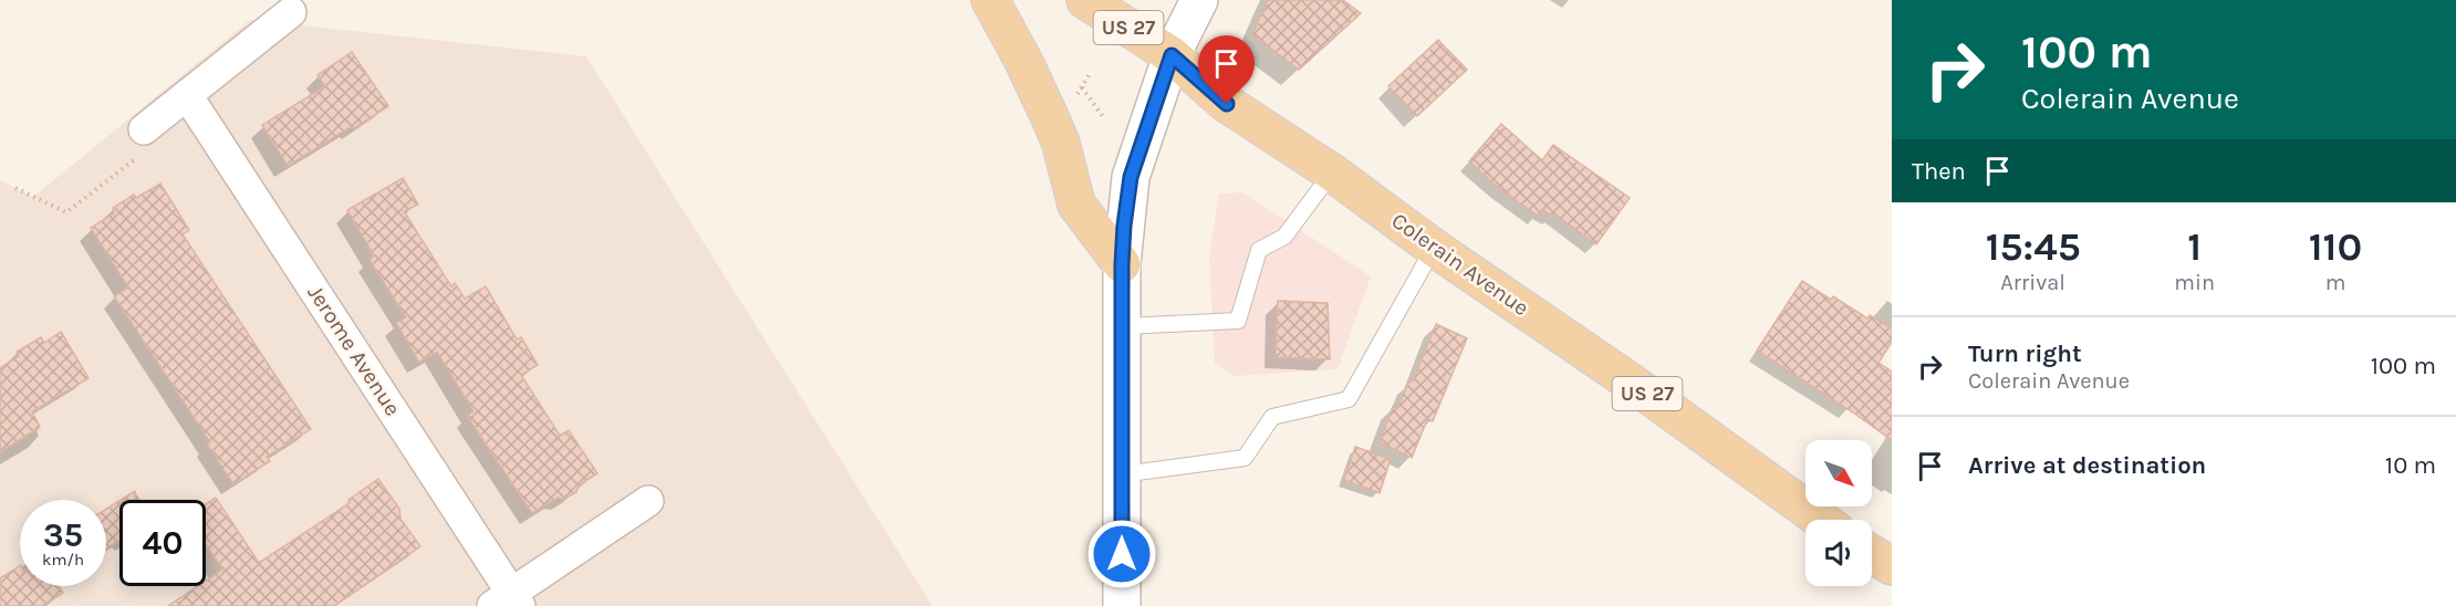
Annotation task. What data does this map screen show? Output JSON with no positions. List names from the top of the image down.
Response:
{
  "streets": {
    "main road": ["US 27", "Colerain Avenue"],
    "street": ["Jerome Avenue"]
  },
  "north": "bottom right",
  "page": {
    "turn": ["100 m", "Colerain Avenue"],
    "then": "Then",
    "eta": [
      "15:45",
      "Arrival",
      "1",
      "min",
      "110",
      "m"
    ],
    "list": [
      {
        "name": "Turn right",
        "note": "Colerain Avenue",
        "value": "100 m"
      },
      {
        "name": "Arrive at destination",
        "value": "10 m"
      }
    ],
    "speed": "35 km/h",
    "limit": "40"
  }
}
